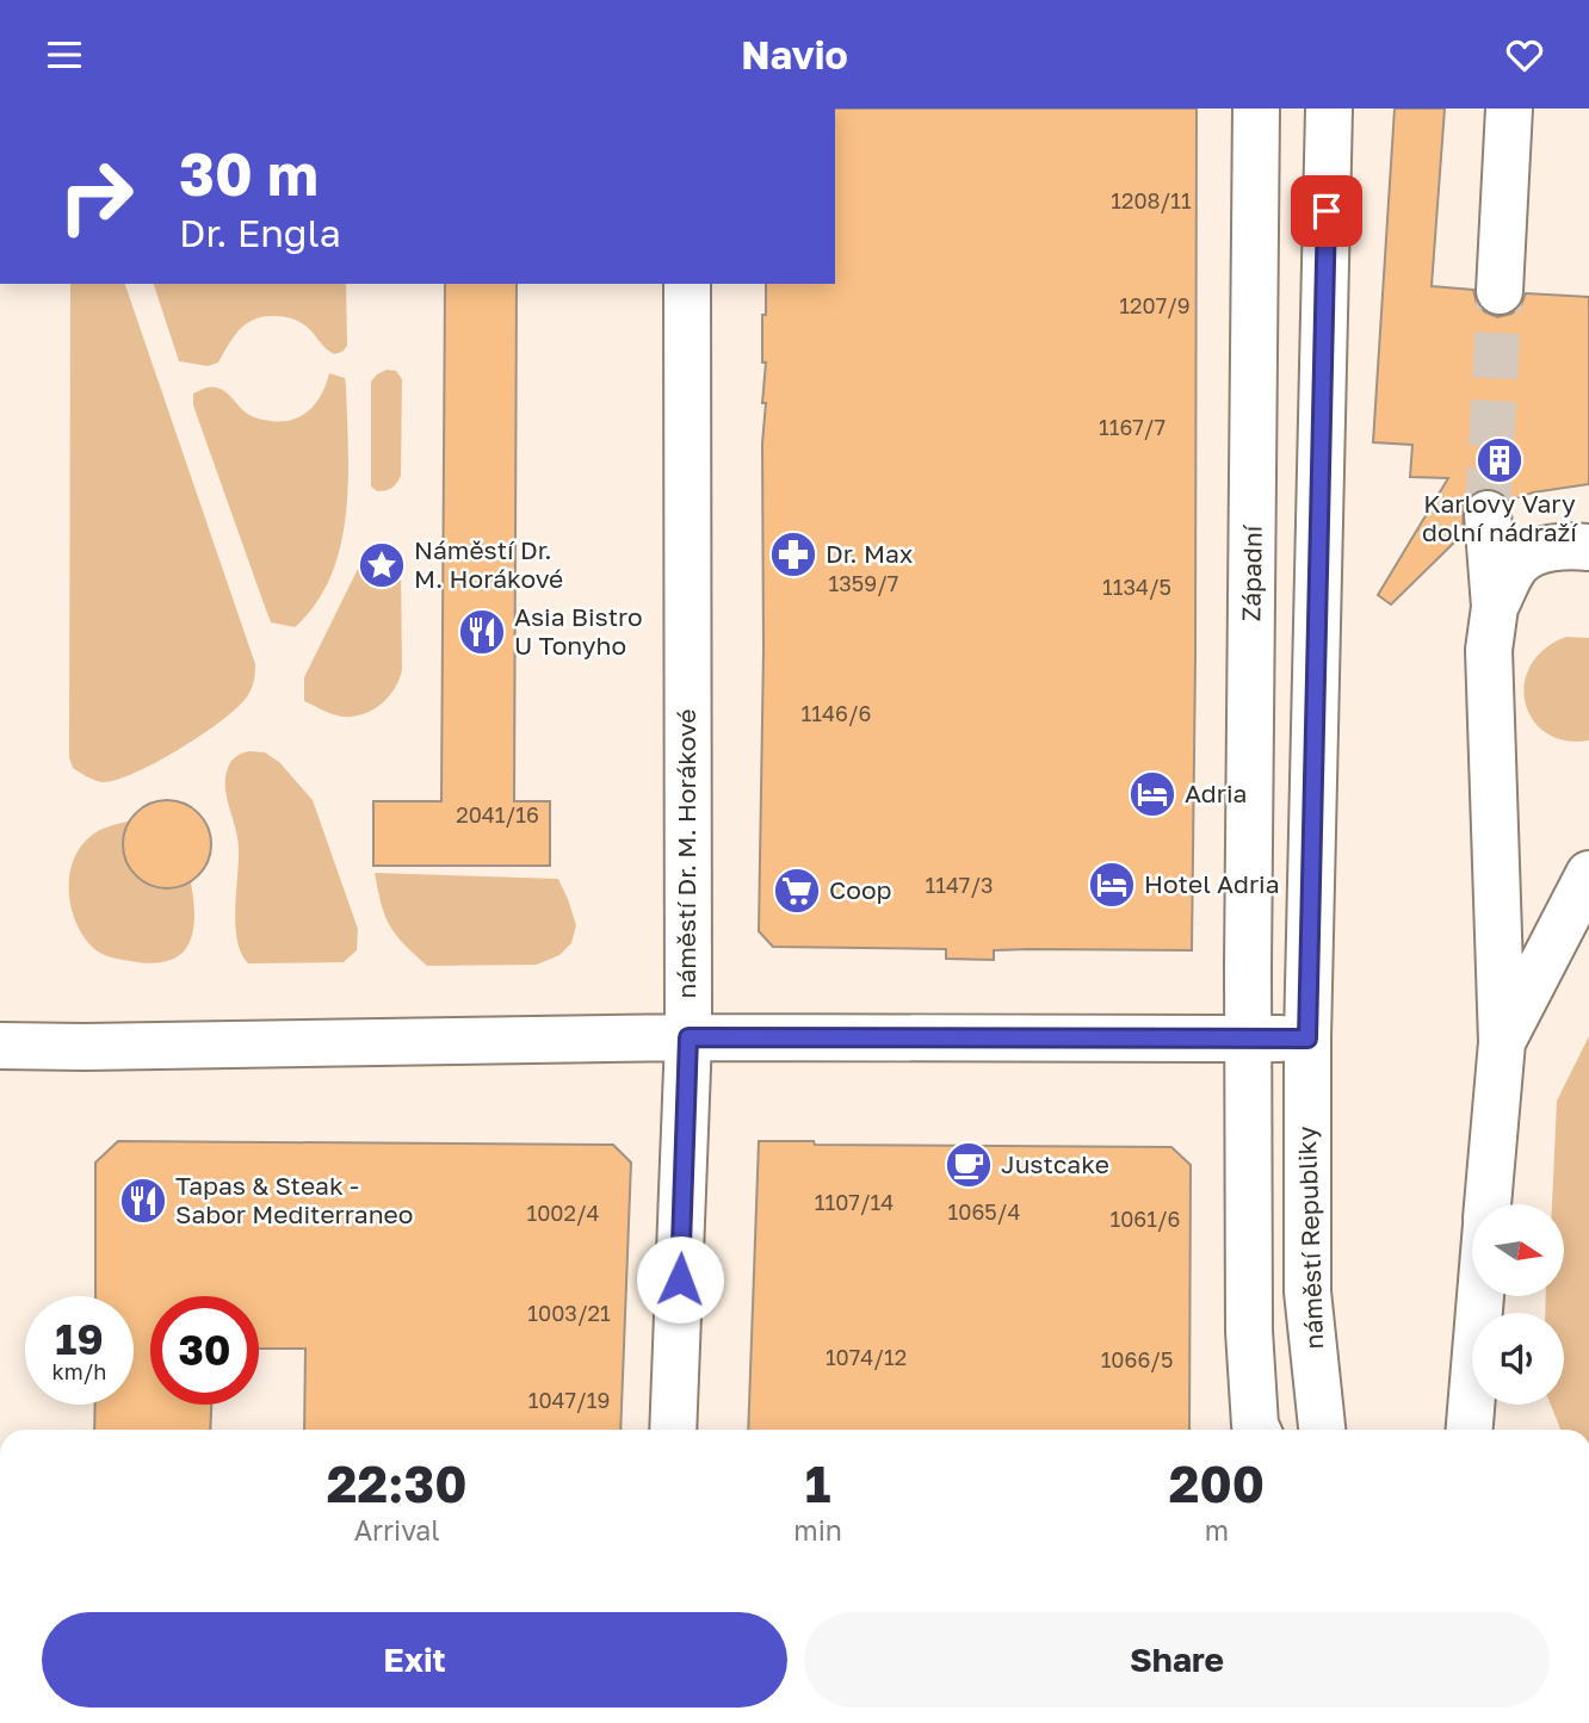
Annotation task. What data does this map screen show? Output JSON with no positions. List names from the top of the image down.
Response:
{
  "streets": {
    "street": ["Západní", "náměstí Dr. M. Horákové", "náměstí Republiky"]
  },
  "places": {
    "building": ["Karlovy Vary dolní nádraží"],
    "pharmacy": ["Dr. Max"],
    "place": ["Náměstí Dr. M. Horákové"],
    "restaurant": ["Asia Bistro U Tonyho", "Tapas & Steak - Sabor Mediterraneo"],
    "hotel": ["Adria", "Hotel Adria"],
    "supermarket": ["Coop"],
    "cafe": ["Justcake"]
  },
  "house_numbers": [
    "1208/11",
    "1207/9",
    "1167/7",
    "1359/7",
    "1134/5",
    "1146/6",
    "2041/16",
    "1147/3",
    "1107/14",
    "1065/4",
    "1002/4",
    "1061/6",
    "1003/21",
    "1074/12",
    "1066/5",
    "1047/19"
  ],
  "north": "right",
  "page": {
    "header": "Navio",
    "turn": ["30 m", "Dr. Engla"],
    "speed": "19 km/h",
    "limit": "30",
    "eta": [
      "22:30",
      "Arrival",
      "1",
      "min",
      "200",
      "m"
    ],
    "buttons": ["Exit", "Share"]
  }
}
